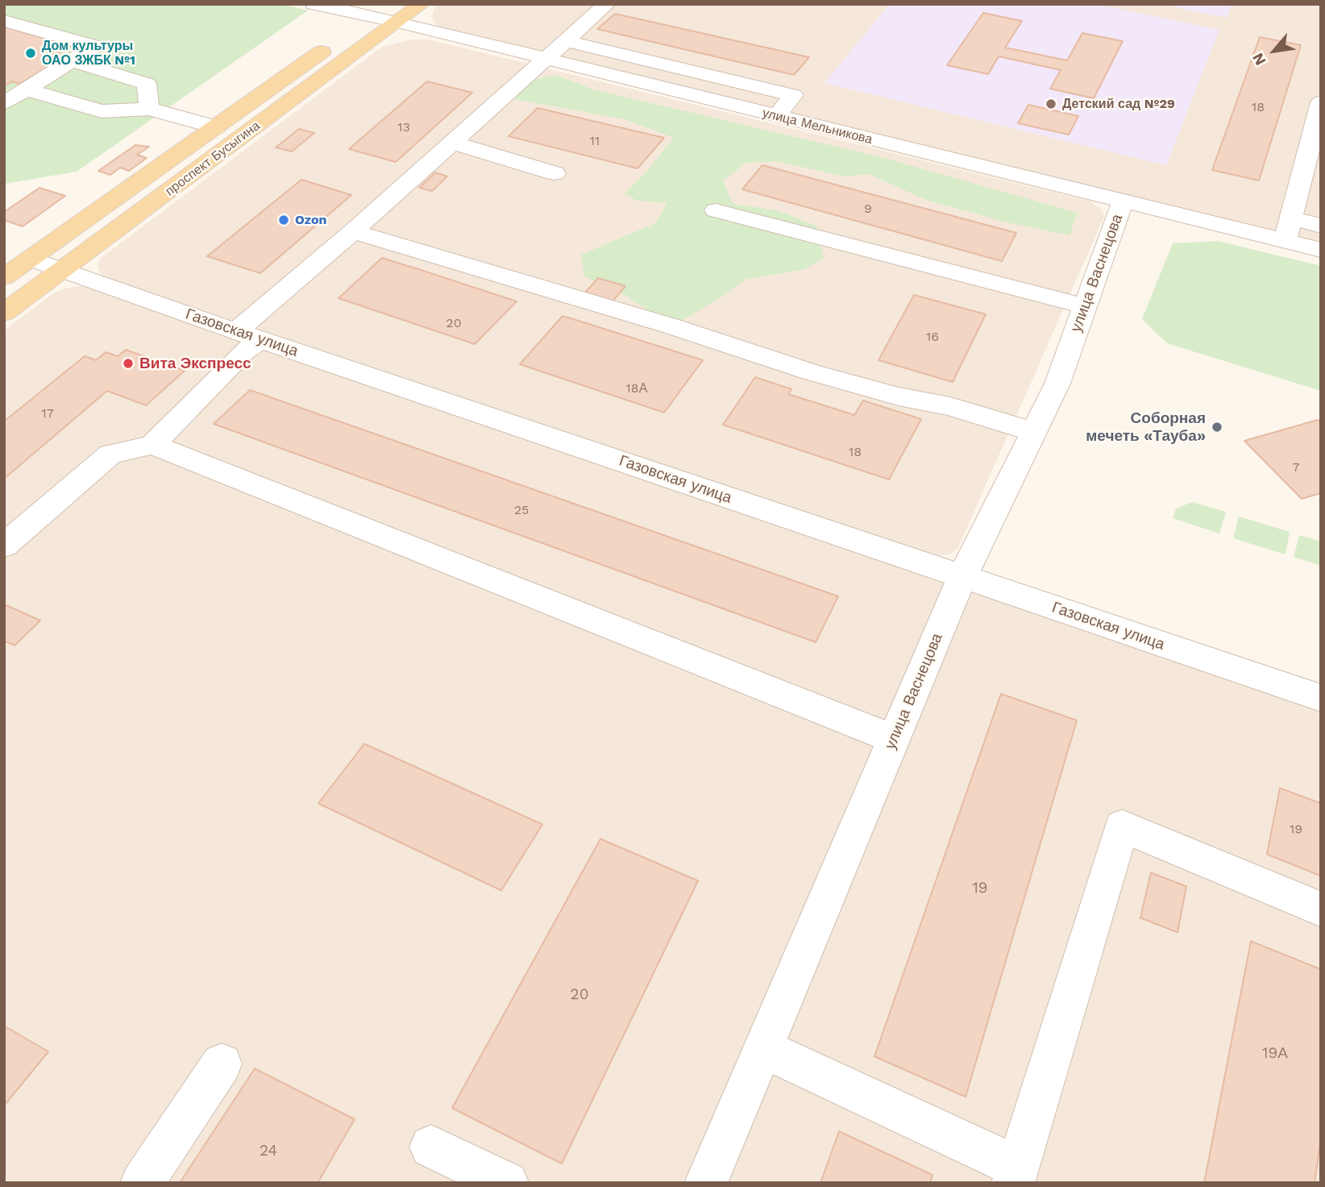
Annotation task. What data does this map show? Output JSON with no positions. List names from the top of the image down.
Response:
{
  "streets": {
    "main road": ["проспект Бусыгина"],
    "street": ["улица Мельникова", "улица Васнецова", "Газовская улица"]
  },
  "crossings": [
    ["улица Мельникова", "проспект Бусыгина"],
    ["улица Мельникова", "улица Васнецова"],
    ["проспект Бусыгина", "Газовская улица"],
    ["улица Васнецова", "Газовская улица"]
  ],
  "places": [
    "Дом культуры ОАО ЗЖБК №1",
    "Детский сад №29",
    "Ozon",
    "Вита Экспресс",
    "Соборная мечеть «Тауба»"
  ],
  "house_numbers": [
    "18",
    "13",
    "11",
    "9",
    "20",
    "16",
    "18А",
    "17",
    "18",
    "7",
    "25",
    "19",
    "19",
    "20",
    "19А",
    "24"
  ],
  "north": "bottom left"
}
